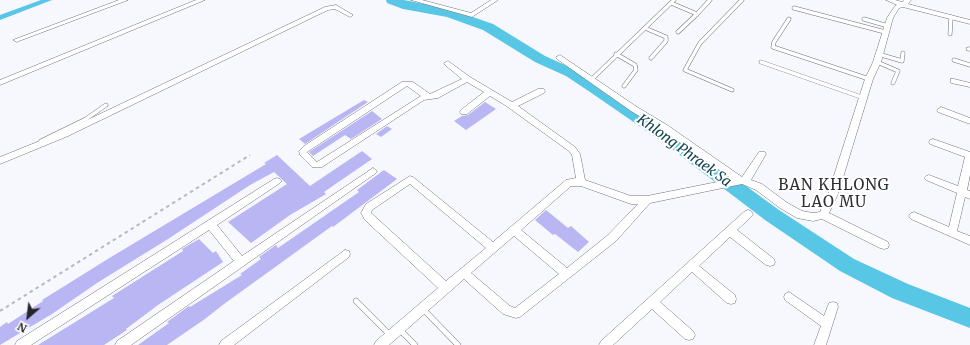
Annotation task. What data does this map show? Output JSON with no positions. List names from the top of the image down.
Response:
{
  "districts": ["BAN KHLONG LAO MU"],
  "water": ["Khlong Phraek Sa"],
  "north": "bottom left"
}
